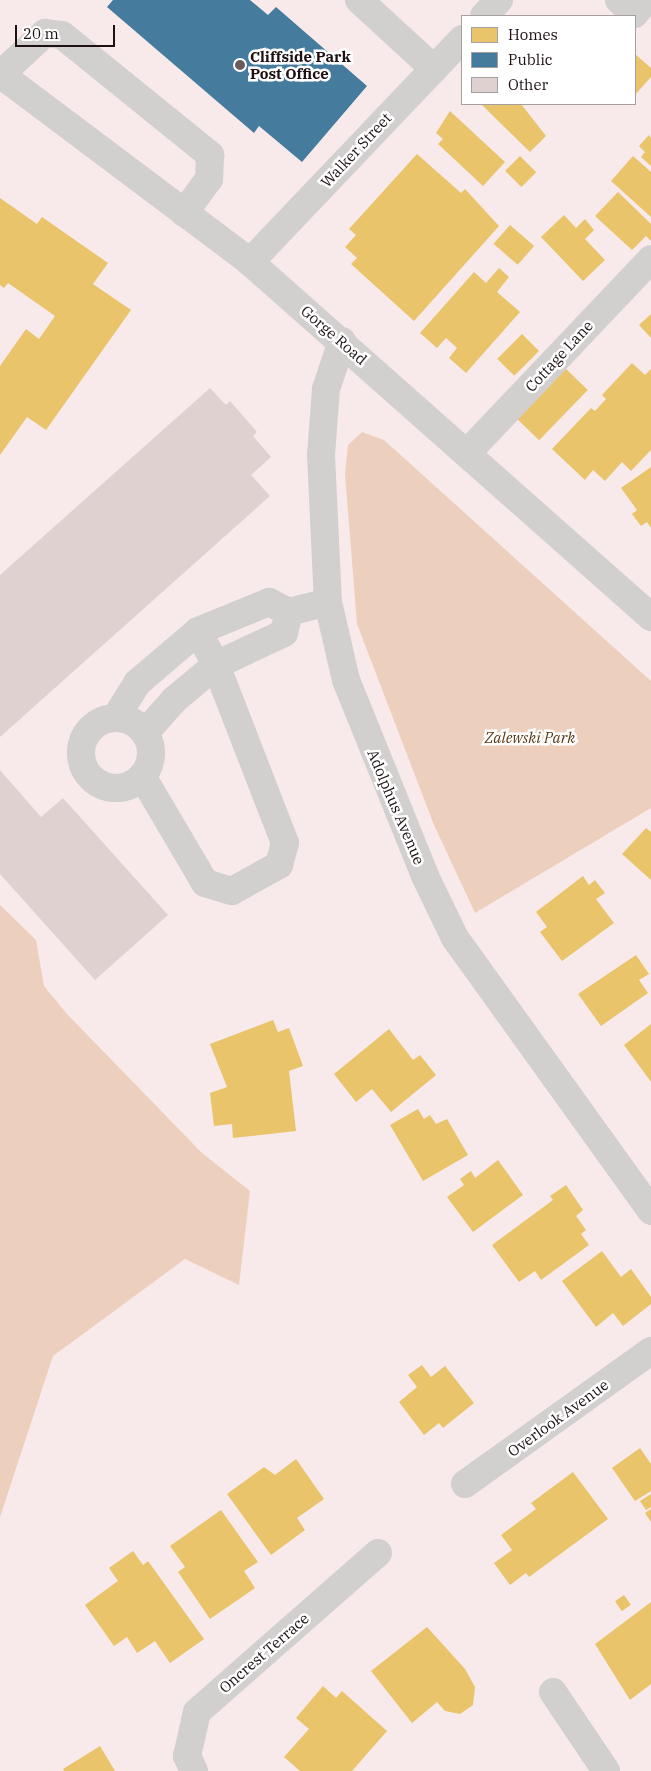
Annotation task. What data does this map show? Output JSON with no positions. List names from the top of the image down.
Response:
{
  "streets": {
    "street": [
      "Walker Street",
      "Gorge Road",
      "Cottage Lane",
      "Adolphus Avenue",
      "Overlook Avenue",
      "Oncrest Terrace"
    ]
  },
  "crossings": [
    ["Walker Street", "Gorge Road"],
    ["Gorge Road", "Cottage Lane"],
    ["Gorge Road", "Adolphus Avenue"]
  ],
  "parks": ["Zalewski Park"],
  "places": ["Cliffside Park Post Office"],
  "legend": ["Homes", "Public", "Other"],
  "scale_bar": "20 m"
}
